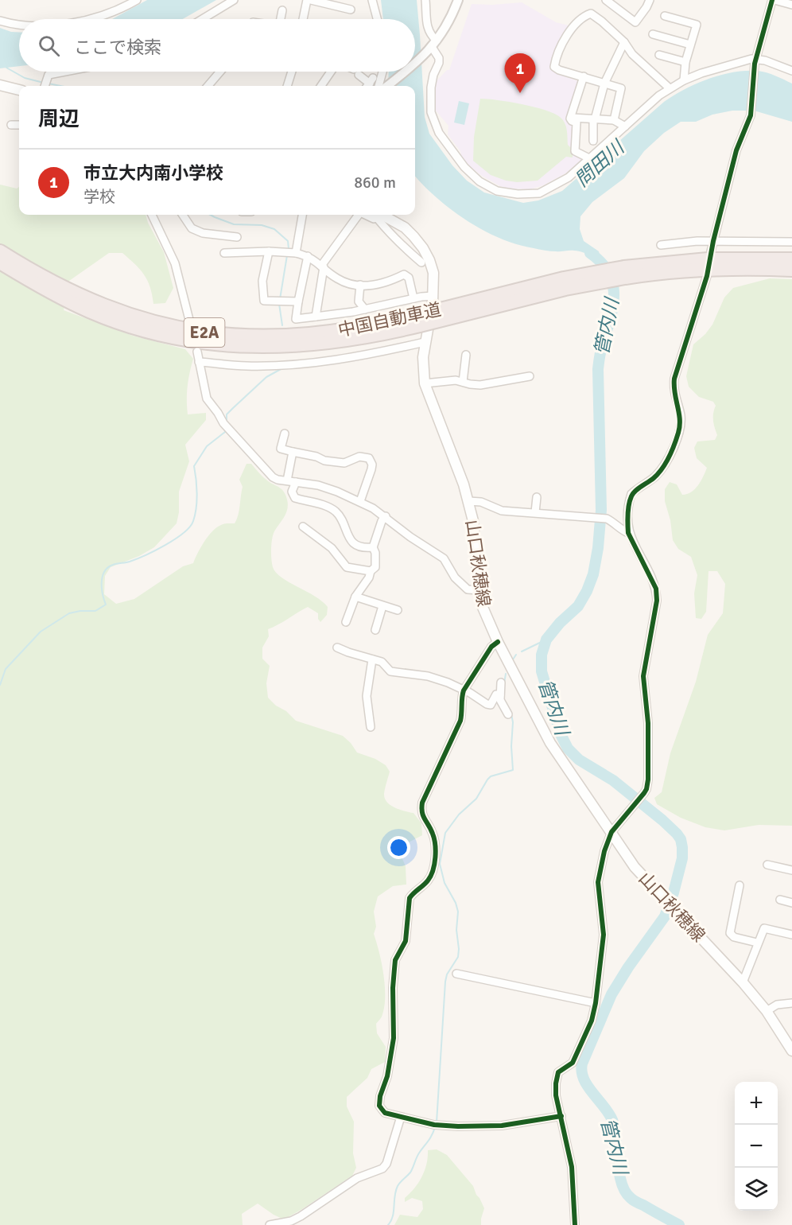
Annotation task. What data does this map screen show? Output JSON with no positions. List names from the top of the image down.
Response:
{
  "streets": {
    "highway": ["中国自動車道", "E2A"],
    "main road": ["山口秋穂線"]
  },
  "water": ["問田川", "管内川"],
  "page": {
    "search": "ここで検索",
    "pins": "1",
    "heading": "周辺",
    "list": [
      {
        "mark": "1",
        "name": "市立大内南小学校",
        "note": "学校",
        "value": "860 m"
      }
    ],
    "map_buttons": ["+", "−"]
  }
}
